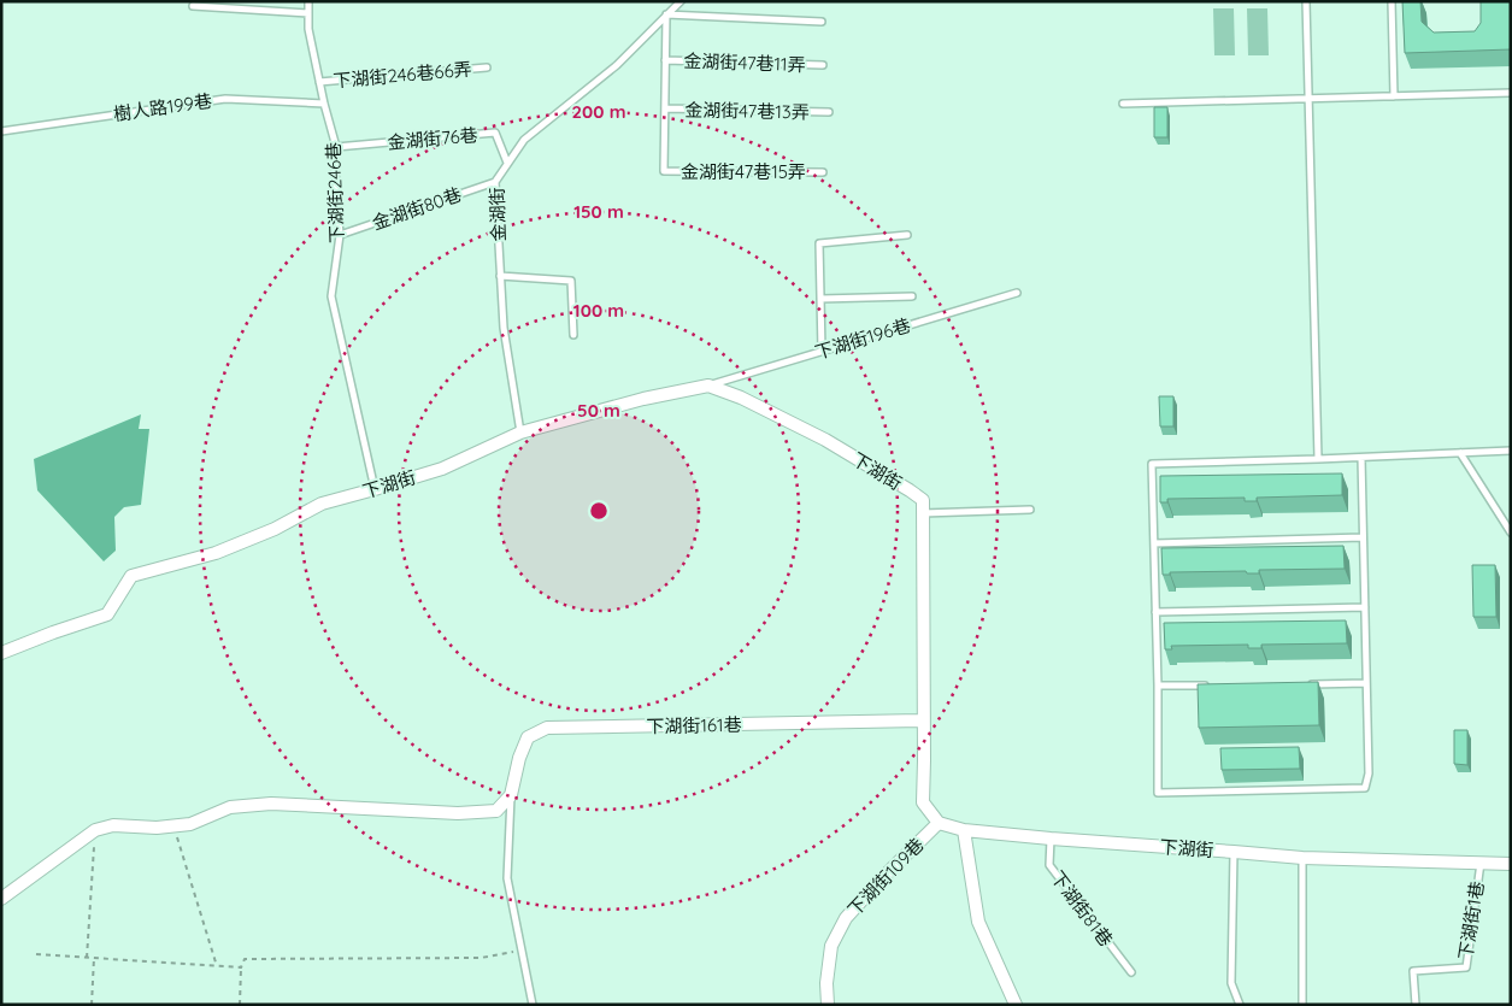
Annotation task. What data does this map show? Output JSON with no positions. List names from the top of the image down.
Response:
{
  "streets": {
    "street": ["下湖街", "下湖街161巷", "下湖街109巷"],
    "lane": [
      "金湖街47巷11弄",
      "下湖街246巷66弄",
      "樹人路199巷",
      "金湖街47巷13弄",
      "金湖街76巷",
      "金湖街47巷15弄",
      "下湖街246巷",
      "金湖街80巷",
      "金湖街",
      "下湖街196巷",
      "下湖街81巷",
      "下湖街1巷"
    ]
  },
  "crossings": [
    ["下湖街246巷66弄", "下湖街246巷"],
    ["樹人路199巷", "下湖街246巷"],
    ["金湖街47巷13弄", "金湖街47巷15弄"],
    ["金湖街76巷", "下湖街246巷"],
    ["金湖街76巷", "金湖街"],
    ["下湖街246巷", "金湖街80巷"],
    ["下湖街246巷", "下湖街"],
    ["金湖街80巷", "金湖街"],
    ["金湖街", "下湖街"],
    ["下湖街196巷", "下湖街"],
    ["下湖街", "下湖街161巷"],
    ["下湖街", "下湖街109巷"],
    ["下湖街", "下湖街81巷"],
    ["下湖街", "下湖街1巷"]
  ],
  "rings": [
    "200 m",
    "150 m",
    "100 m",
    "50 m"
  ]
}
